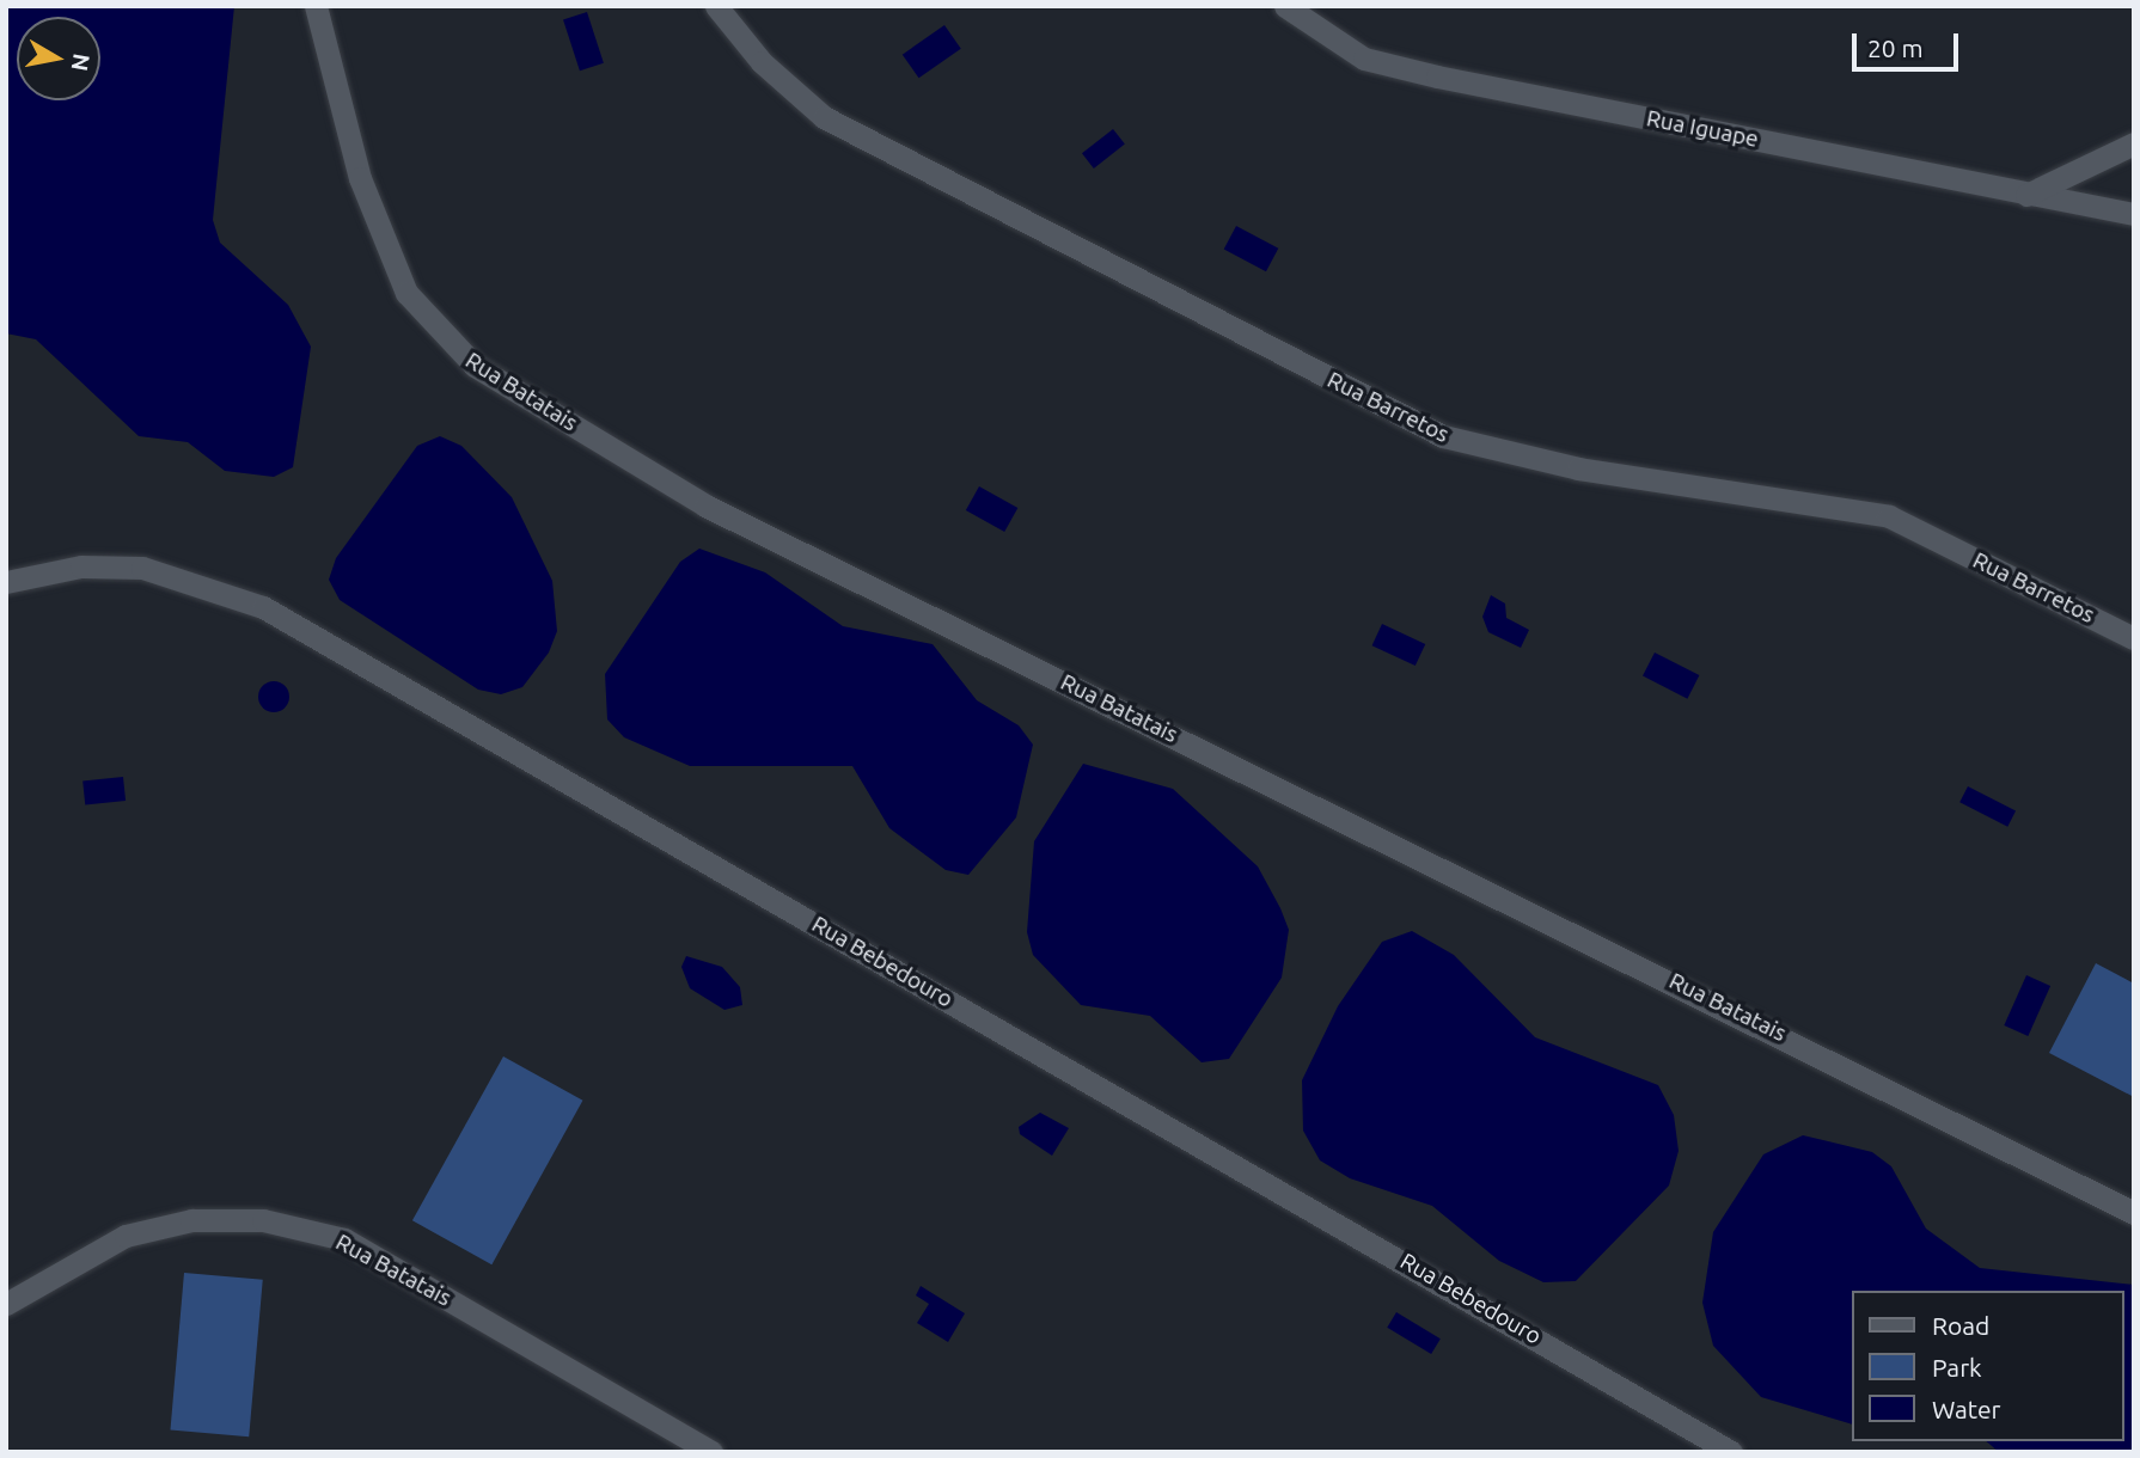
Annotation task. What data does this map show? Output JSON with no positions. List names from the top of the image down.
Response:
{
  "streets": {
    "street": [
      "Rua Iguape",
      "Rua Batatais",
      "Rua Barretos",
      "Rua Bebedouro"
    ]
  },
  "legend": ["Road", "Park", "Water"],
  "scale_bar": "20 m",
  "north": "right"
}
